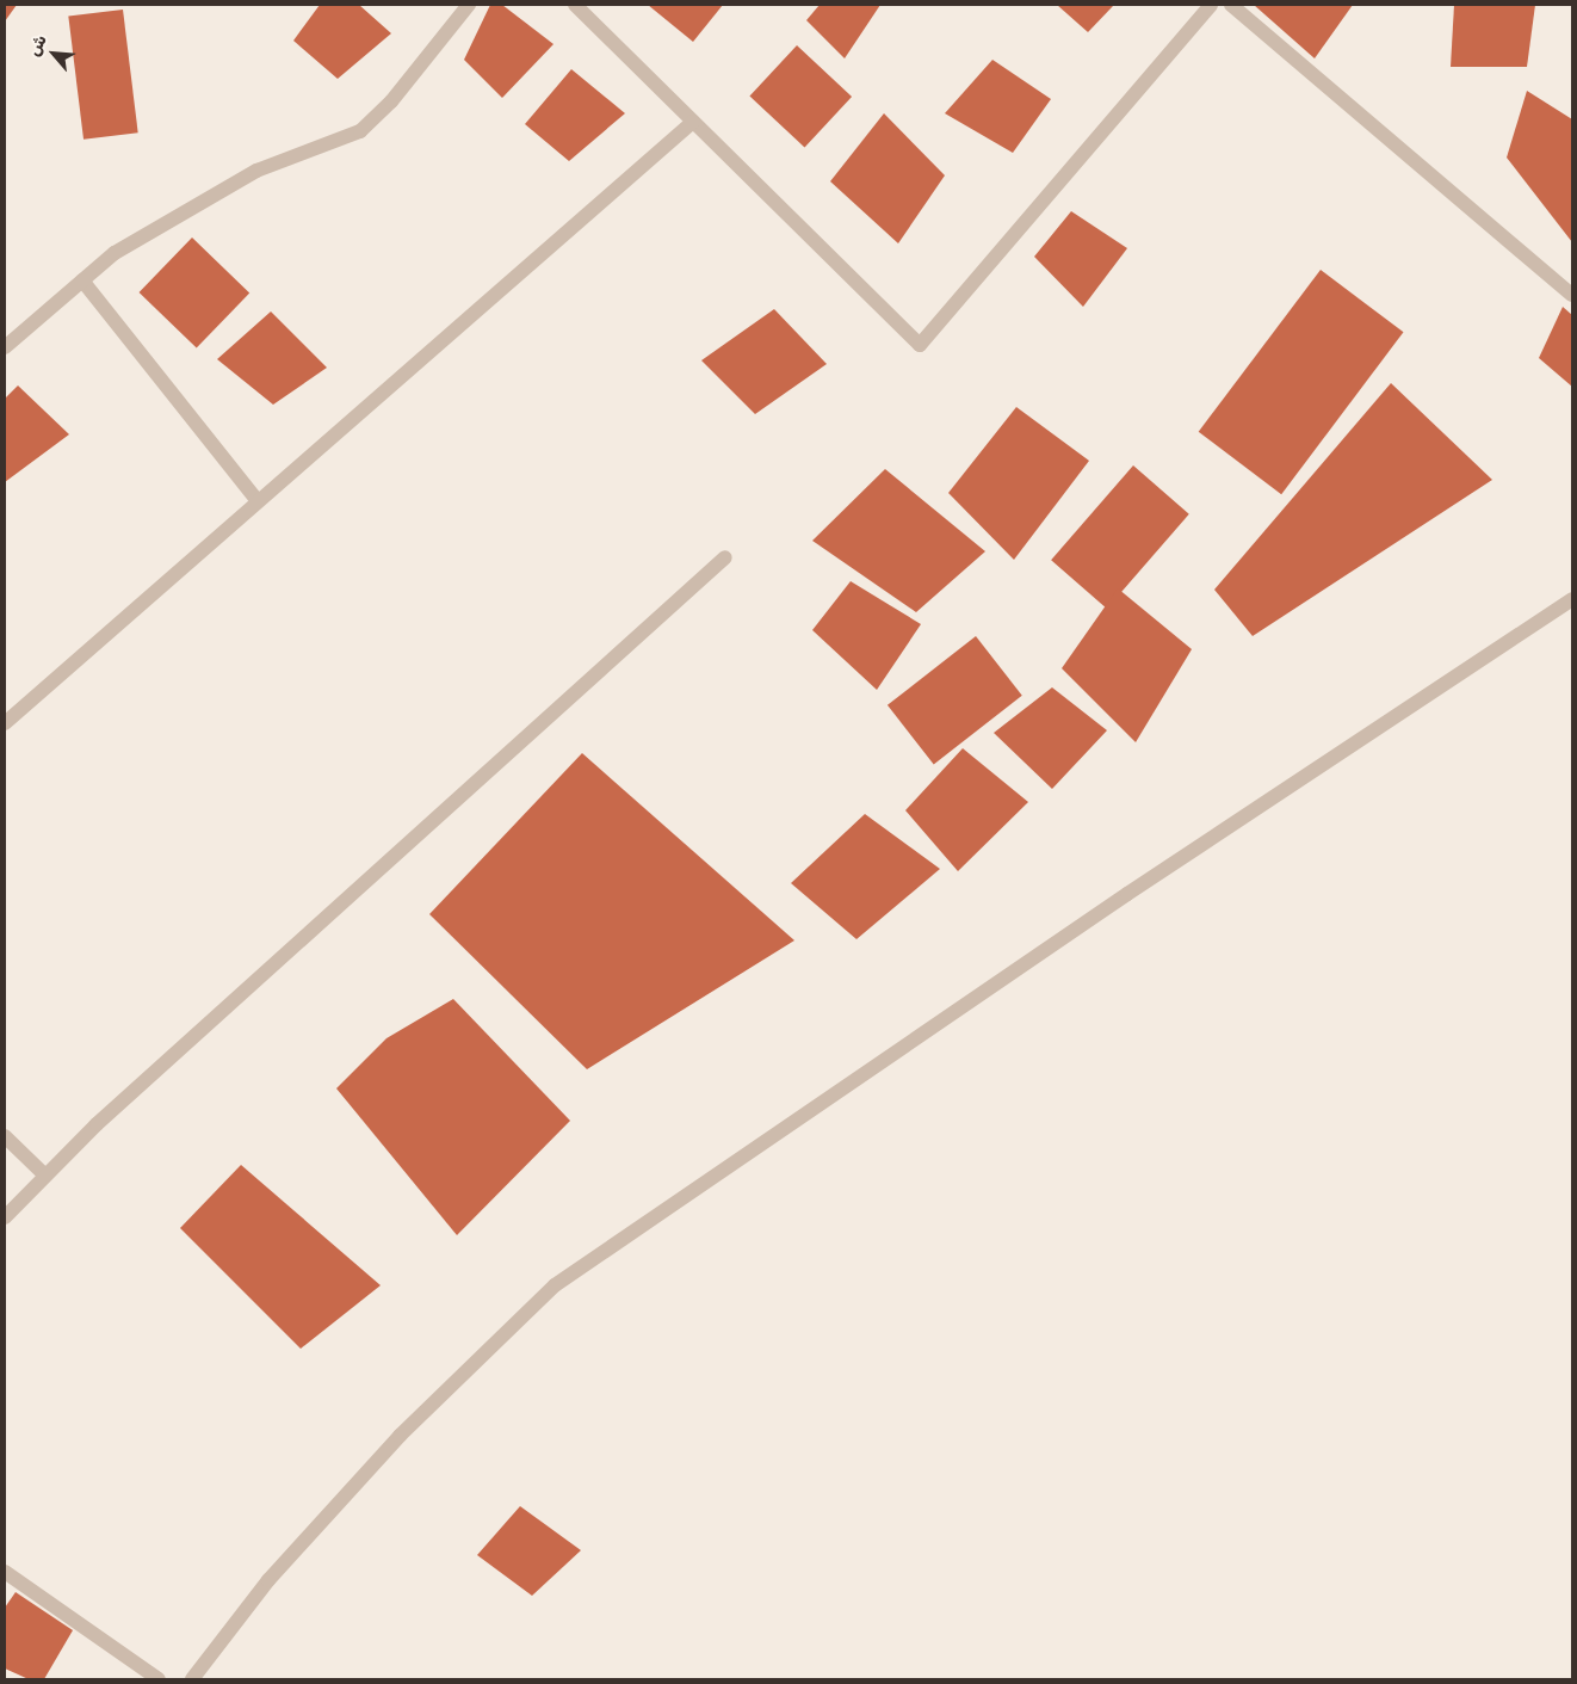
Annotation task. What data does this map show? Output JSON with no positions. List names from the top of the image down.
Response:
{
  "north": "top left"
}
